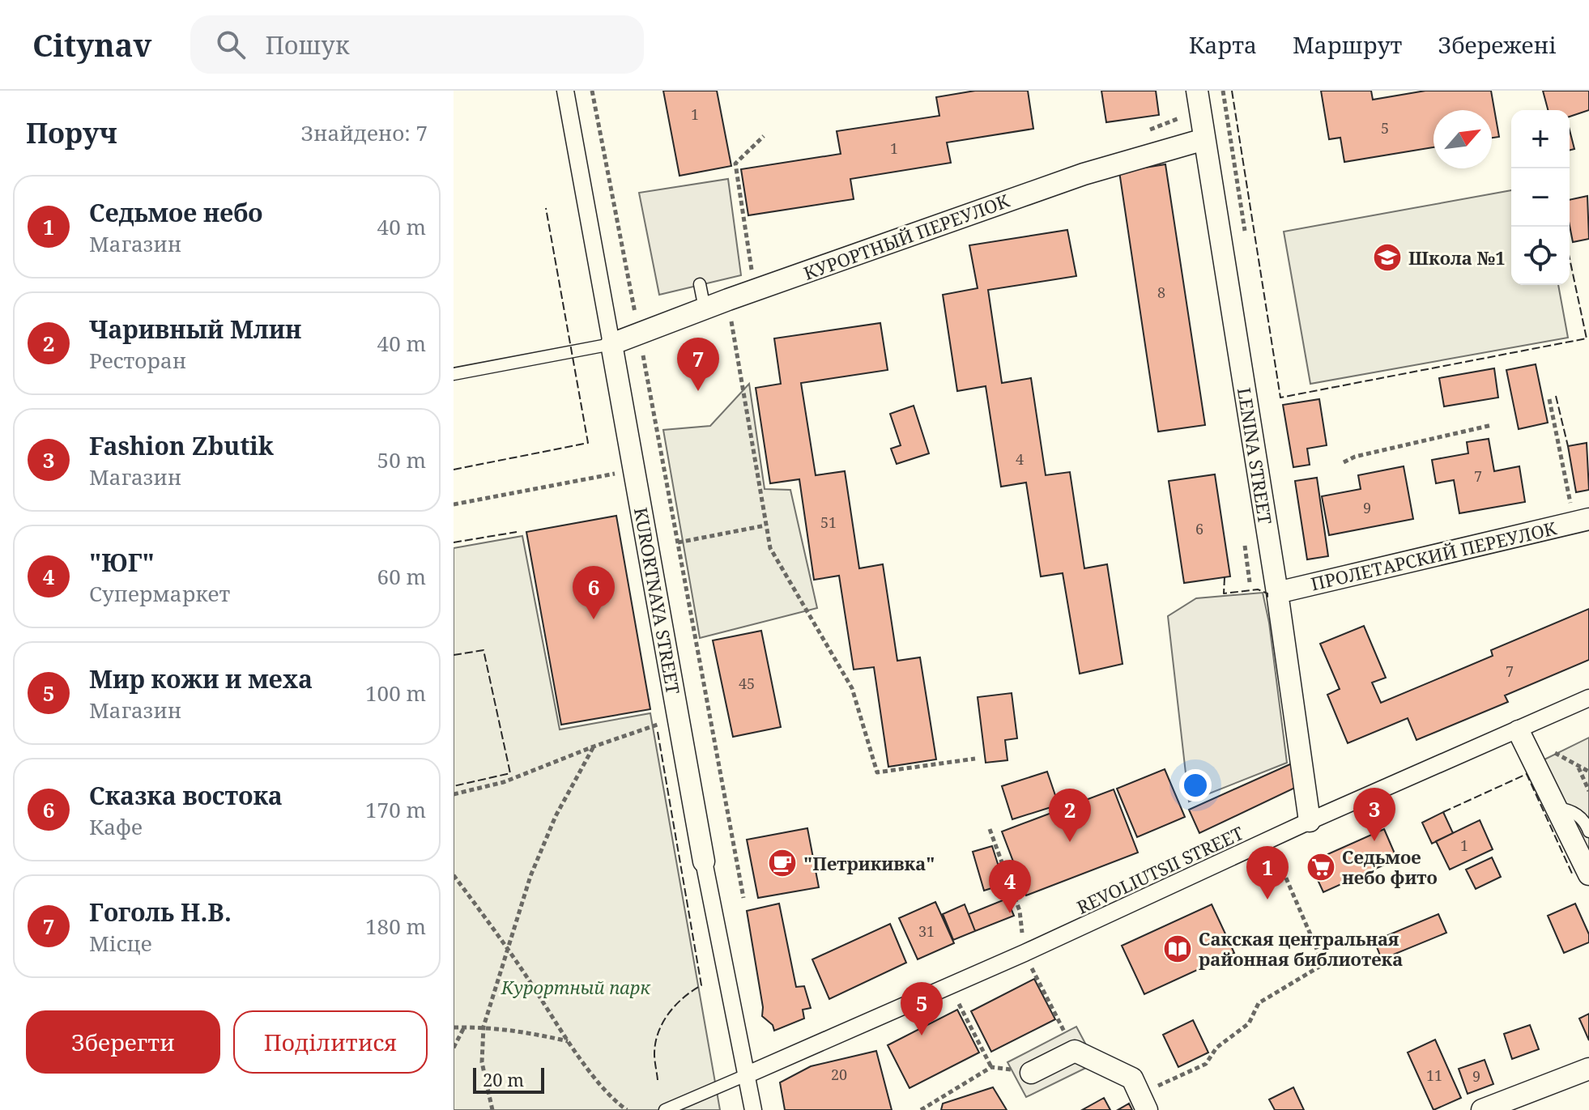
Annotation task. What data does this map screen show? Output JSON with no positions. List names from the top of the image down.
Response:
{
  "streets": {
    "street": [
      "КУРОРТНЫЙ ПЕРЕУЛОК",
      "LENINA STREET",
      "ПРОЛЕТАРСКИЙ ПЕРЕУЛОК",
      "KURORTNAYA STREET",
      "REVOLIUTSII STREET"
    ]
  },
  "crossings": [
    ["КУРОРТНЫЙ ПЕРЕУЛОК", "LENINA STREET"],
    ["КУРОРТНЫЙ ПЕРЕУЛОК", "KURORTNAYA STREET"],
    ["LENINA STREET", "ПРОЛЕТАРСКИЙ ПЕРЕУЛОК"],
    ["LENINA STREET", "REVOLIUTSII STREET"],
    ["KURORTNAYA STREET", "REVOLIUTSII STREET"]
  ],
  "parks": ["Курортный парк"],
  "places": {
    "school or university": ["Школа №1"],
    "cafe": ["\"Петрикивка\""],
    "supermarket": ["Седьмое небо фито"],
    "library": ["Сакская центральная районная библиотека"]
  },
  "house_numbers": [
    "1",
    "5",
    "1",
    "8",
    "4",
    "7",
    "9",
    "51",
    "6",
    "7",
    "45",
    "1",
    "31",
    "20",
    "11",
    "9"
  ],
  "scale_bar": "20 m",
  "north": "top right",
  "page": {
    "header": "Citynav",
    "search": "Пошук",
    "nav": ["Карта", "Маршрут", "Збережені"],
    "heading": ["Поруч", "Знайдено: 7"],
    "map_buttons": ["+", "−"],
    "list": [
      {
        "mark": "1",
        "name": "Седьмое небо",
        "note": "Магазин",
        "value": "40 m"
      },
      {
        "mark": "2",
        "name": "Чаривный Млин",
        "note": "Ресторан",
        "value": "40 m"
      },
      {
        "mark": "3",
        "name": "Fashion Zbutik",
        "note": "Магазин",
        "value": "50 m"
      },
      {
        "mark": "4",
        "name": "\"ЮГ\"",
        "note": "Супермаркет",
        "value": "60 m"
      },
      {
        "mark": "5",
        "name": "Мир кожи и меха",
        "note": "Магазин",
        "value": "100 m"
      },
      {
        "mark": "6",
        "name": "Сказка востока",
        "note": "Кафе",
        "value": "170 m"
      },
      {
        "mark": "7",
        "name": "Гоголь Н.В.",
        "note": "Місце",
        "value": "180 m"
      }
    ],
    "pins": [
      "7",
      "6",
      "3",
      "2",
      "1",
      "4",
      "5"
    ],
    "buttons": ["Зберегти", "Поділитися"],
    "scale": "20 m"
  }
}
